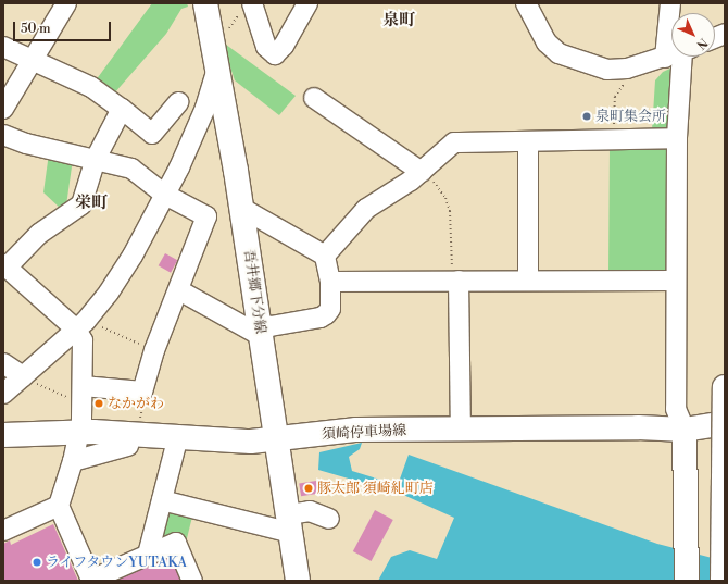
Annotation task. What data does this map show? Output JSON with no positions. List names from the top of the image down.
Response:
{
  "streets": {
    "main road": ["吾井郷下分線", "須崎停車場線"]
  },
  "crossings": [
    ["吾井郷下分線", "須崎停車場線"]
  ],
  "districts": ["泉町", "栄町"],
  "places": [
    "泉町集会所",
    "なかがわ",
    "豚太郎 須崎糺町店",
    "ライフタウンYUTAKA"
  ],
  "scale_bar": "50 m",
  "north": "bottom right"
}
